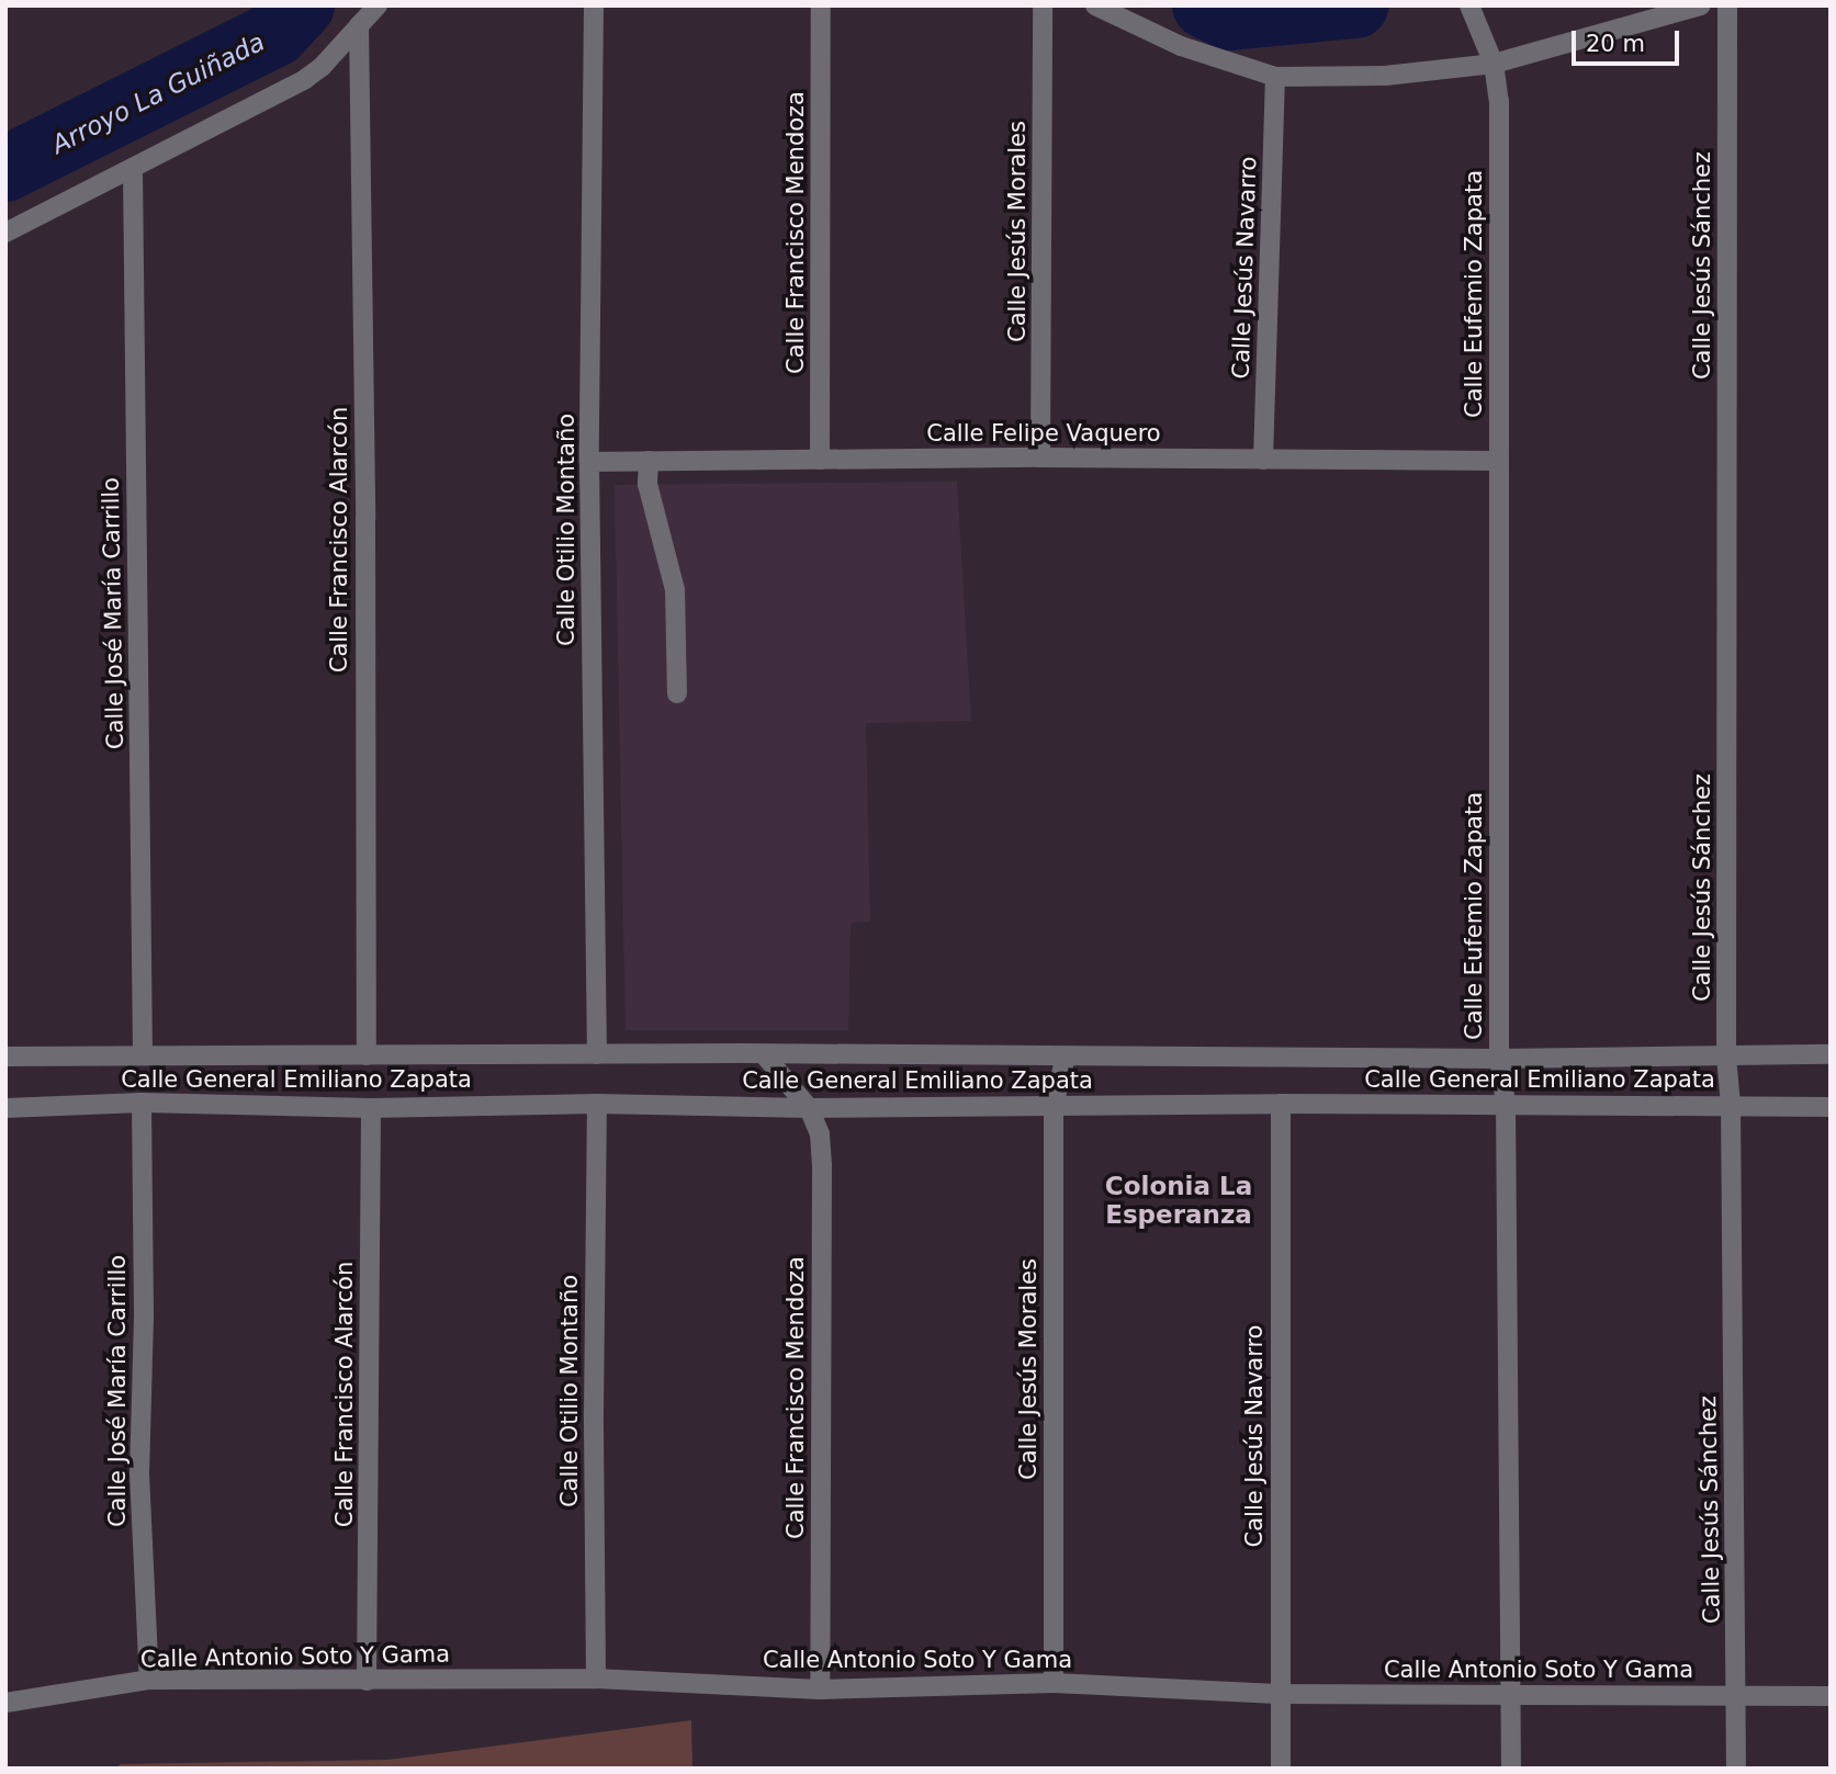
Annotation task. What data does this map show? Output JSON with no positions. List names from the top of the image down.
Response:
{
  "streets": {
    "street": [
      "Calle Jesús Morales",
      "Calle Francisco Mendoza",
      "Calle Jesús Sánchez",
      "Calle Jesús Navarro",
      "Calle Eufemio Zapata",
      "Calle Felipe Vaquero",
      "Calle Otilio Montaño",
      "Calle Francisco Alarcón",
      "Calle José María Carrillo",
      "Calle General Emiliano Zapata",
      "Calle Antonio Soto Y Gama"
    ]
  },
  "crossings": [
    ["Calle Jesús Morales", "Calle Felipe Vaquero"],
    ["Calle Jesús Morales", "Calle General Emiliano Zapata"],
    ["Calle Jesús Morales", "Calle Antonio Soto Y Gama"],
    ["Calle Francisco Mendoza", "Calle Felipe Vaquero"],
    ["Calle Francisco Mendoza", "Calle General Emiliano Zapata"],
    ["Calle Francisco Mendoza", "Calle Antonio Soto Y Gama"],
    ["Calle Jesús Sánchez", "Calle General Emiliano Zapata"],
    ["Calle Jesús Sánchez", "Calle Antonio Soto Y Gama"],
    ["Calle Jesús Navarro", "Calle Felipe Vaquero"],
    ["Calle Jesús Navarro", "Calle General Emiliano Zapata"],
    ["Calle Jesús Navarro", "Calle Antonio Soto Y Gama"],
    ["Calle Eufemio Zapata", "Calle Felipe Vaquero"],
    ["Calle Eufemio Zapata", "Calle General Emiliano Zapata"],
    ["Calle Eufemio Zapata", "Calle Antonio Soto Y Gama"],
    ["Calle Felipe Vaquero", "Calle Otilio Montaño"],
    ["Calle Otilio Montaño", "Calle General Emiliano Zapata"],
    ["Calle Otilio Montaño", "Calle Antonio Soto Y Gama"],
    ["Calle Francisco Alarcón", "Calle General Emiliano Zapata"],
    ["Calle Francisco Alarcón", "Calle Antonio Soto Y Gama"],
    ["Calle José María Carrillo", "Calle General Emiliano Zapata"],
    ["Calle José María Carrillo", "Calle Antonio Soto Y Gama"]
  ],
  "districts": ["Colonia La Esperanza"],
  "water": ["Arroyo La Guiñada"],
  "scale_bar": "20 m"
}
